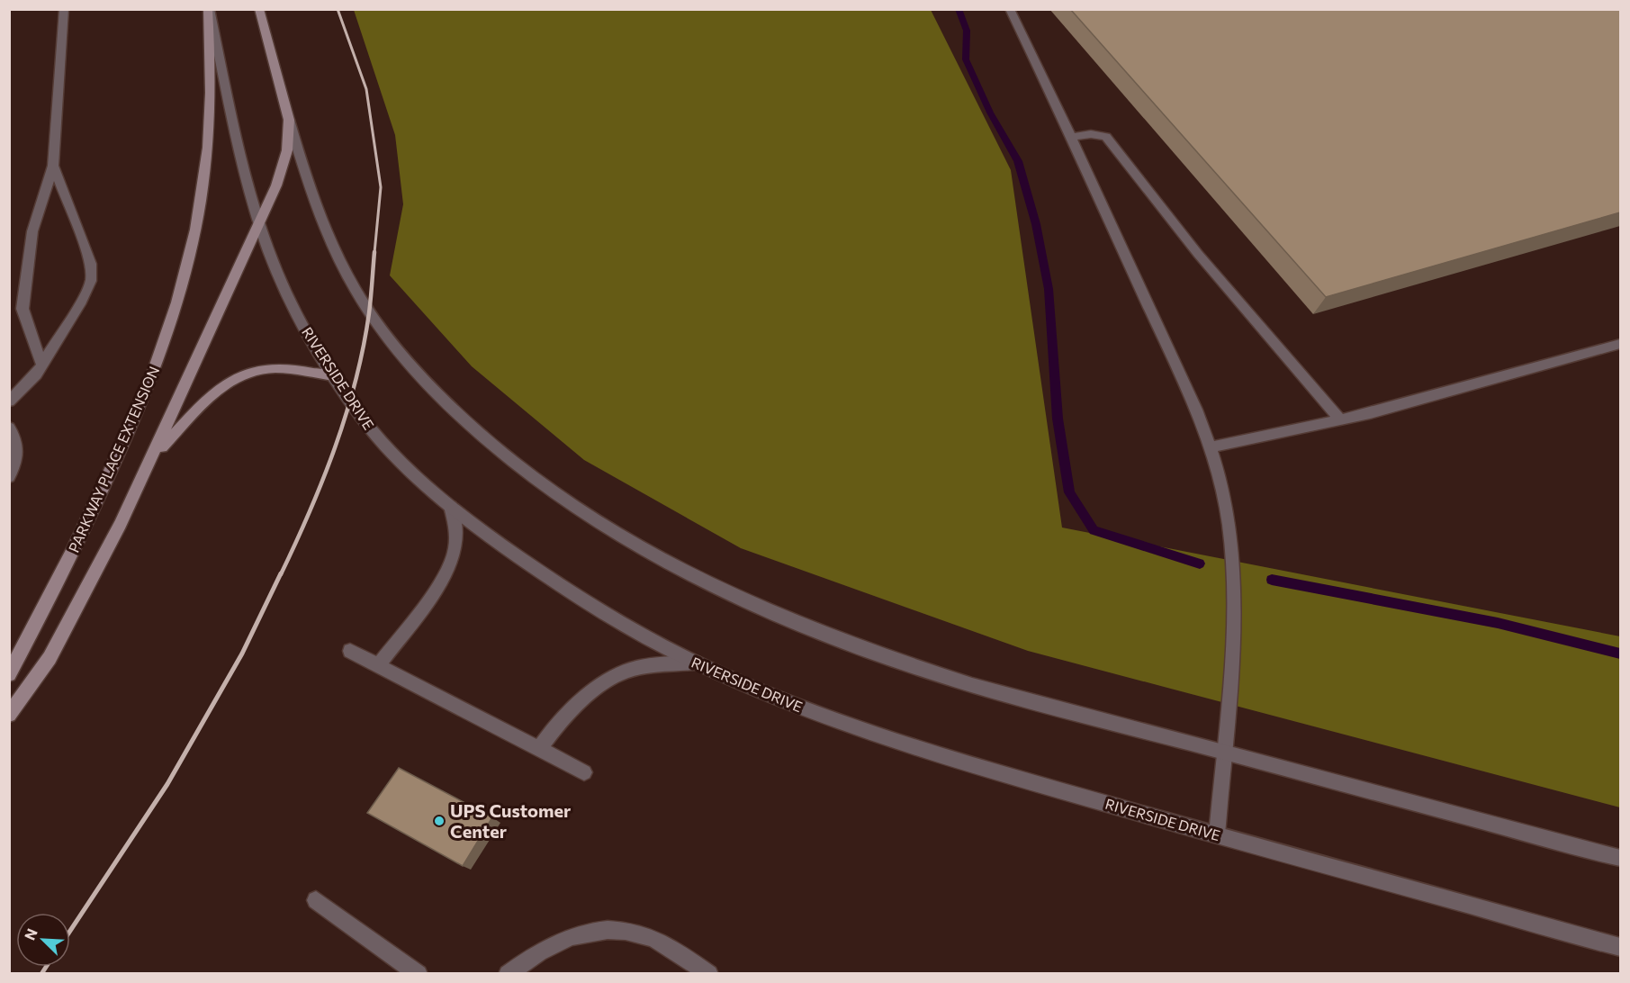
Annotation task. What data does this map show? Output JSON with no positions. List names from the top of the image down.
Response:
{
  "streets": {
    "main road": ["PARKWAY PLACE EXTENSION"],
    "street": ["RIVERSIDE DRIVE"]
  },
  "crossings": [
    ["RIVERSIDE DRIVE", "PARKWAY PLACE EXTENSION"]
  ],
  "places": ["UPS Customer Center"],
  "north": "top left"
}
